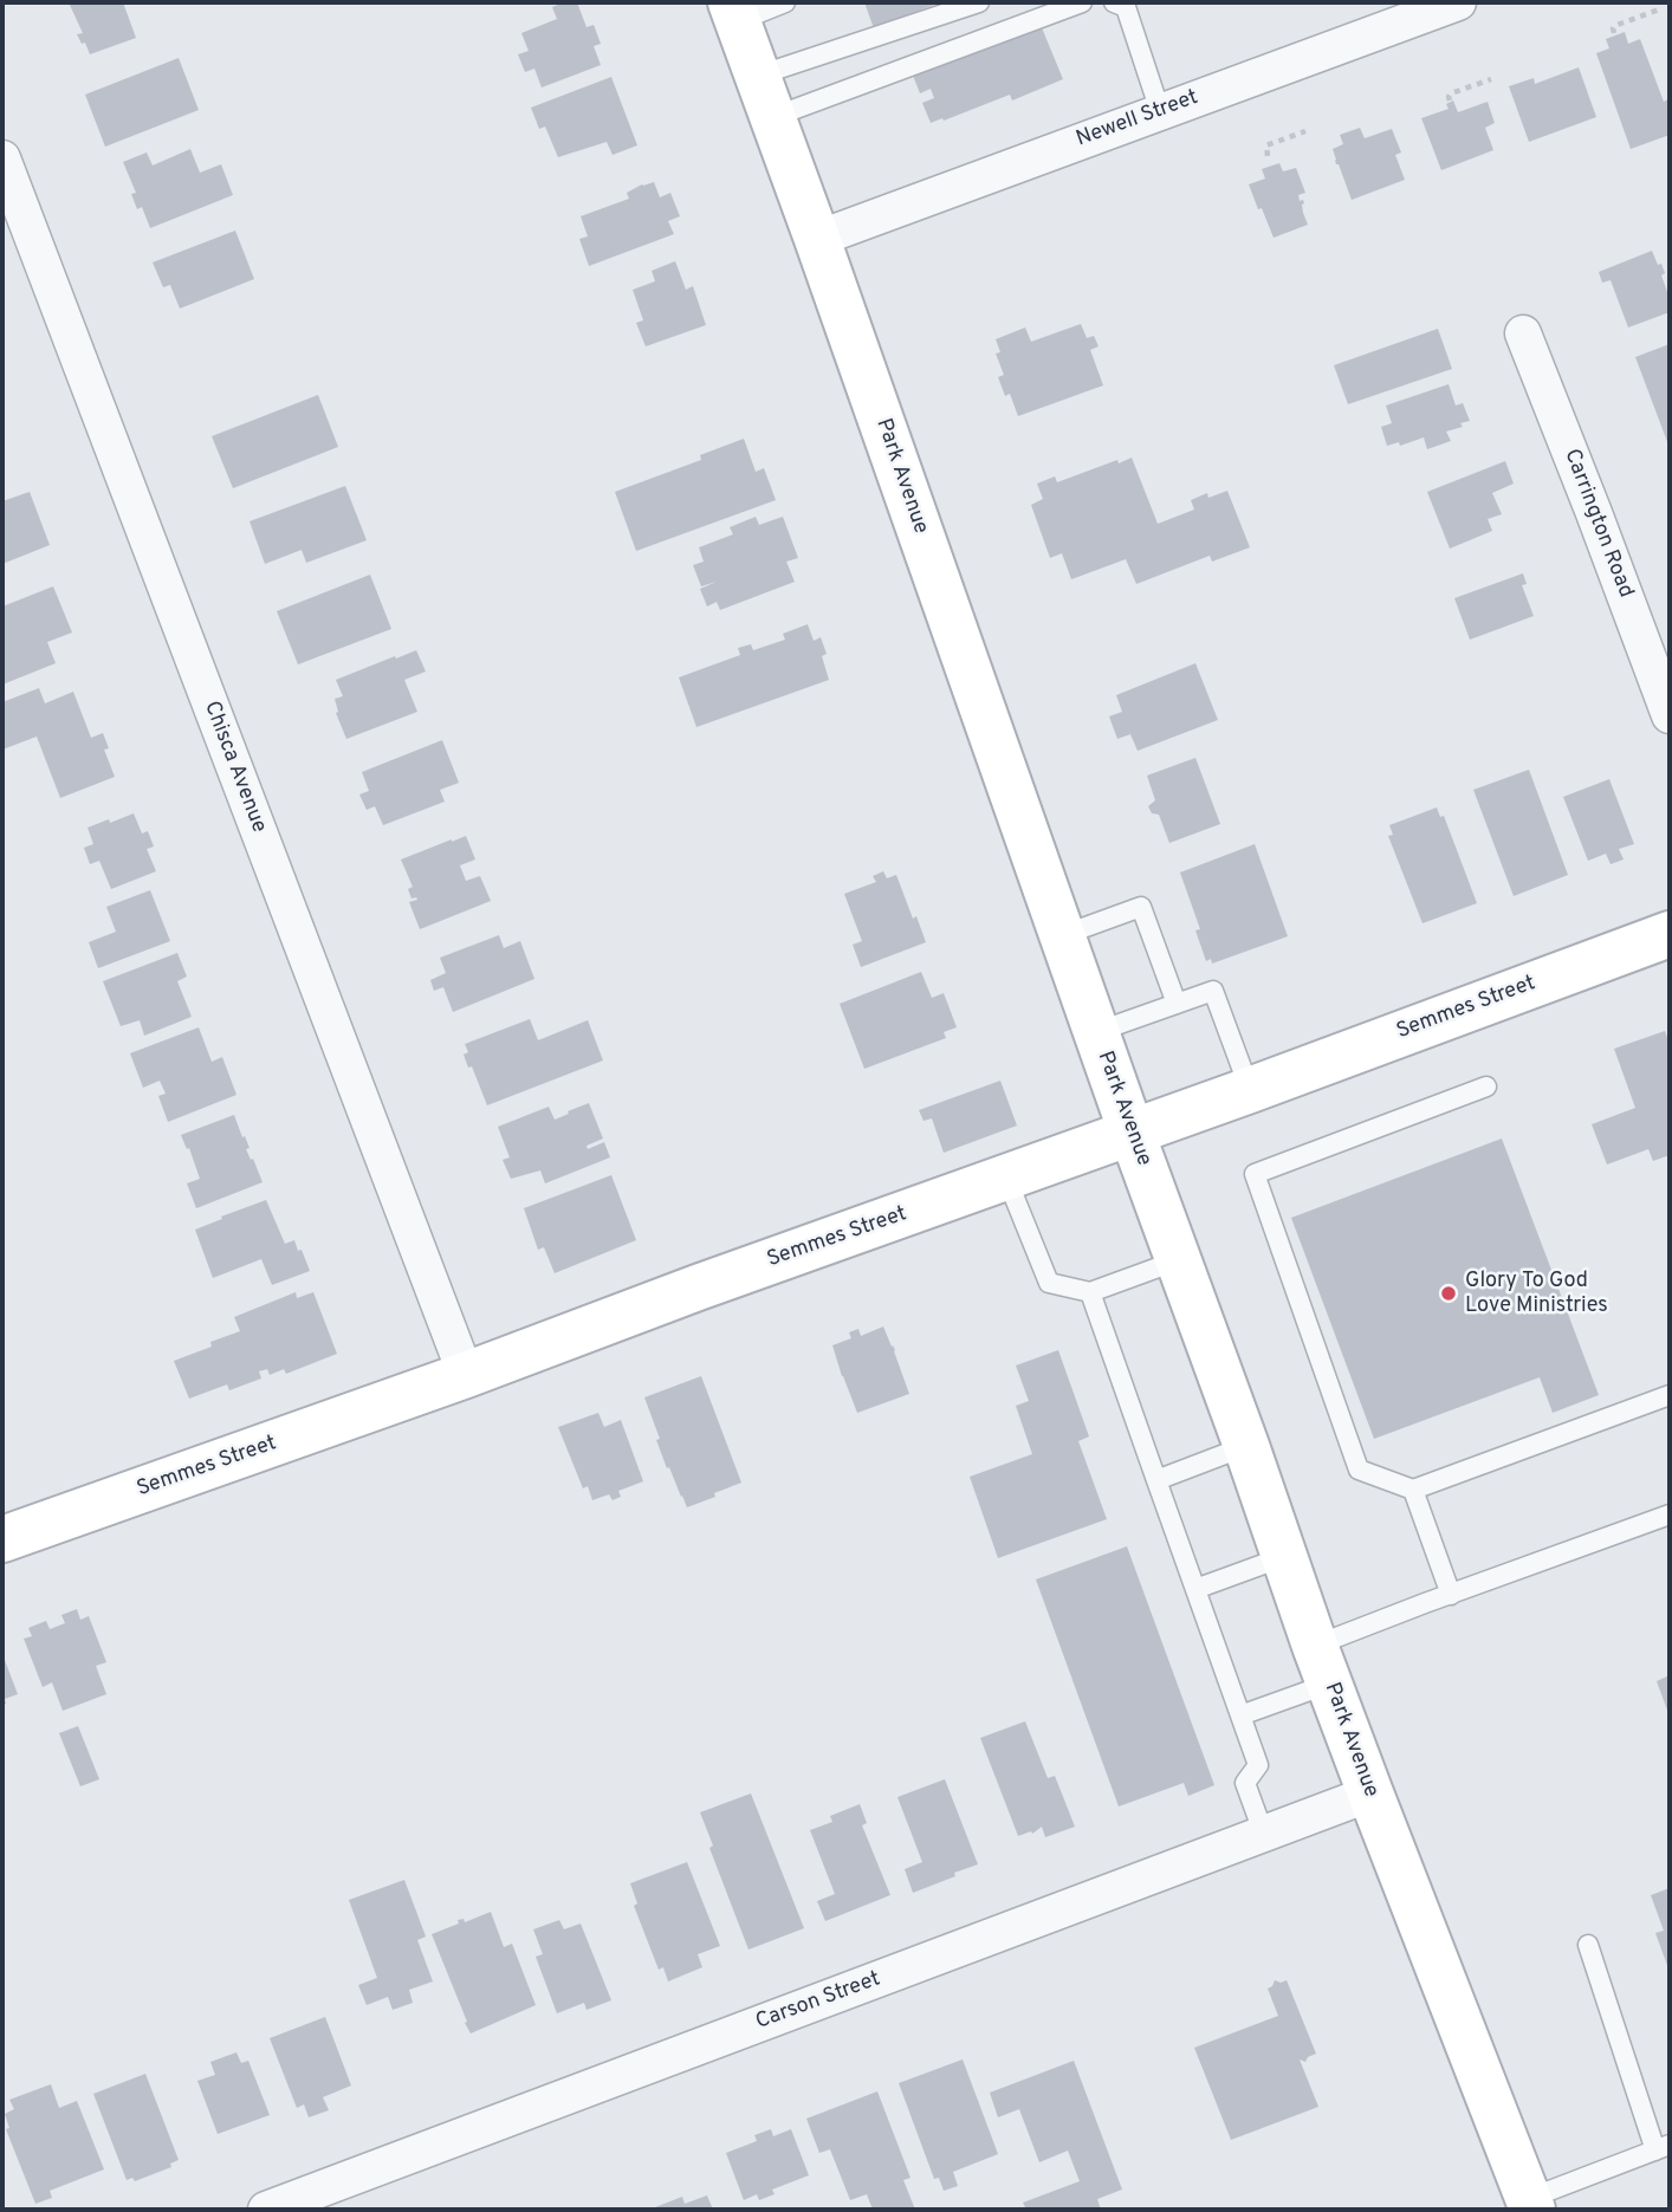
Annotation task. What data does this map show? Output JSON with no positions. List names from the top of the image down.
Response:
{
  "streets": {
    "main road": ["Park Avenue", "Semmes Street"],
    "street": [
      "Newell Street",
      "Carrington Road",
      "Chisca Avenue",
      "Carson Street"
    ]
  },
  "crossings": [
    ["Newell Street", "Park Avenue"],
    ["Park Avenue", "Semmes Street"],
    ["Park Avenue", "Carson Street"],
    ["Chisca Avenue", "Semmes Street"]
  ],
  "places": ["Glory To God Love Ministries"]
}
